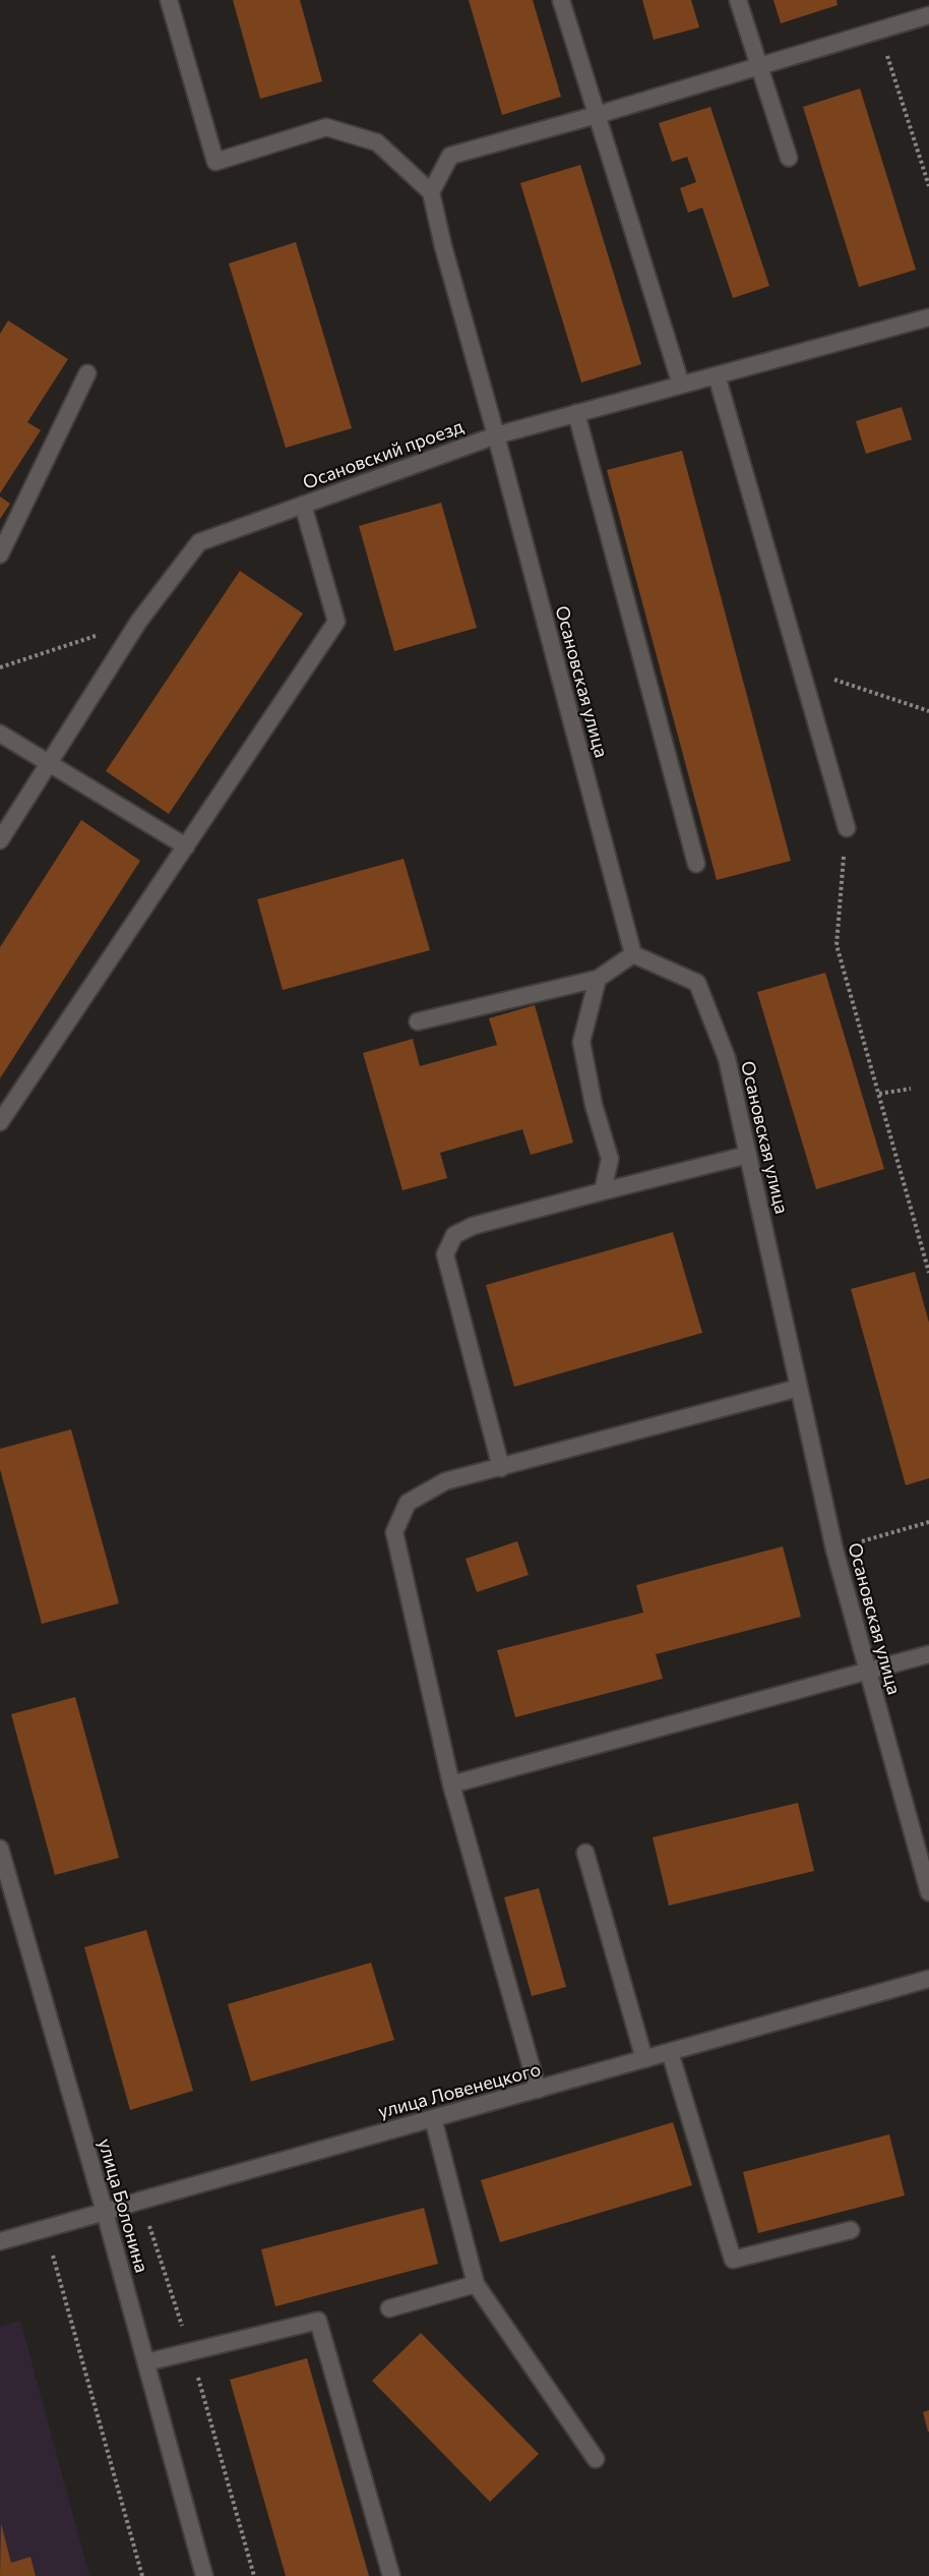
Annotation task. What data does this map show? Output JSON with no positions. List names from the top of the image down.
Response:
{
  "streets": {
    "street": [
      "Осановский проезд",
      "Осановская улица",
      "улица Ловенецкого",
      "улица Болонина"
    ]
  },
  "crossings": [
    ["Осановский проезд", "Осановская улица"],
    ["улица Ловенецкого", "улица Болонина"]
  ]
}
